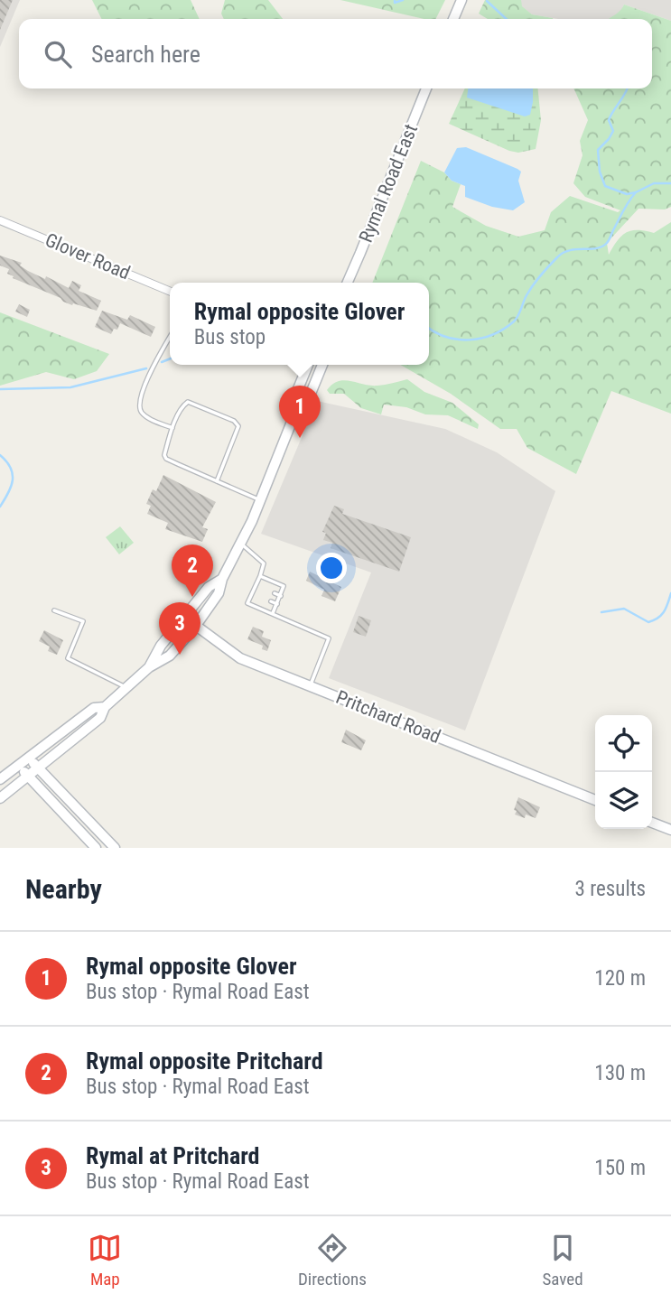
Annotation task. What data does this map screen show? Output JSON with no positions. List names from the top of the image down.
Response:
{
  "streets": {
    "main road": ["Rymal Road East", "Pritchard Road"],
    "street": ["Glover Road"]
  },
  "page": {
    "search": "Search here",
    "popup": ["Rymal opposite Glover", "Bus stop"],
    "pins": ["1", "2", "3"],
    "heading": ["Nearby", "3 results"],
    "list": [
      {
        "mark": "1",
        "name": "Rymal opposite Glover",
        "note": "Bus stop · Rymal Road East",
        "value": "120 m"
      },
      {
        "mark": "2",
        "name": "Rymal opposite Pritchard",
        "note": "Bus stop · Rymal Road East",
        "value": "130 m"
      },
      {
        "mark": "3",
        "name": "Rymal at Pritchard",
        "note": "Bus stop · Rymal Road East",
        "value": "150 m"
      }
    ],
    "nav": ["Map", "Directions", "Saved"]
  }
}
